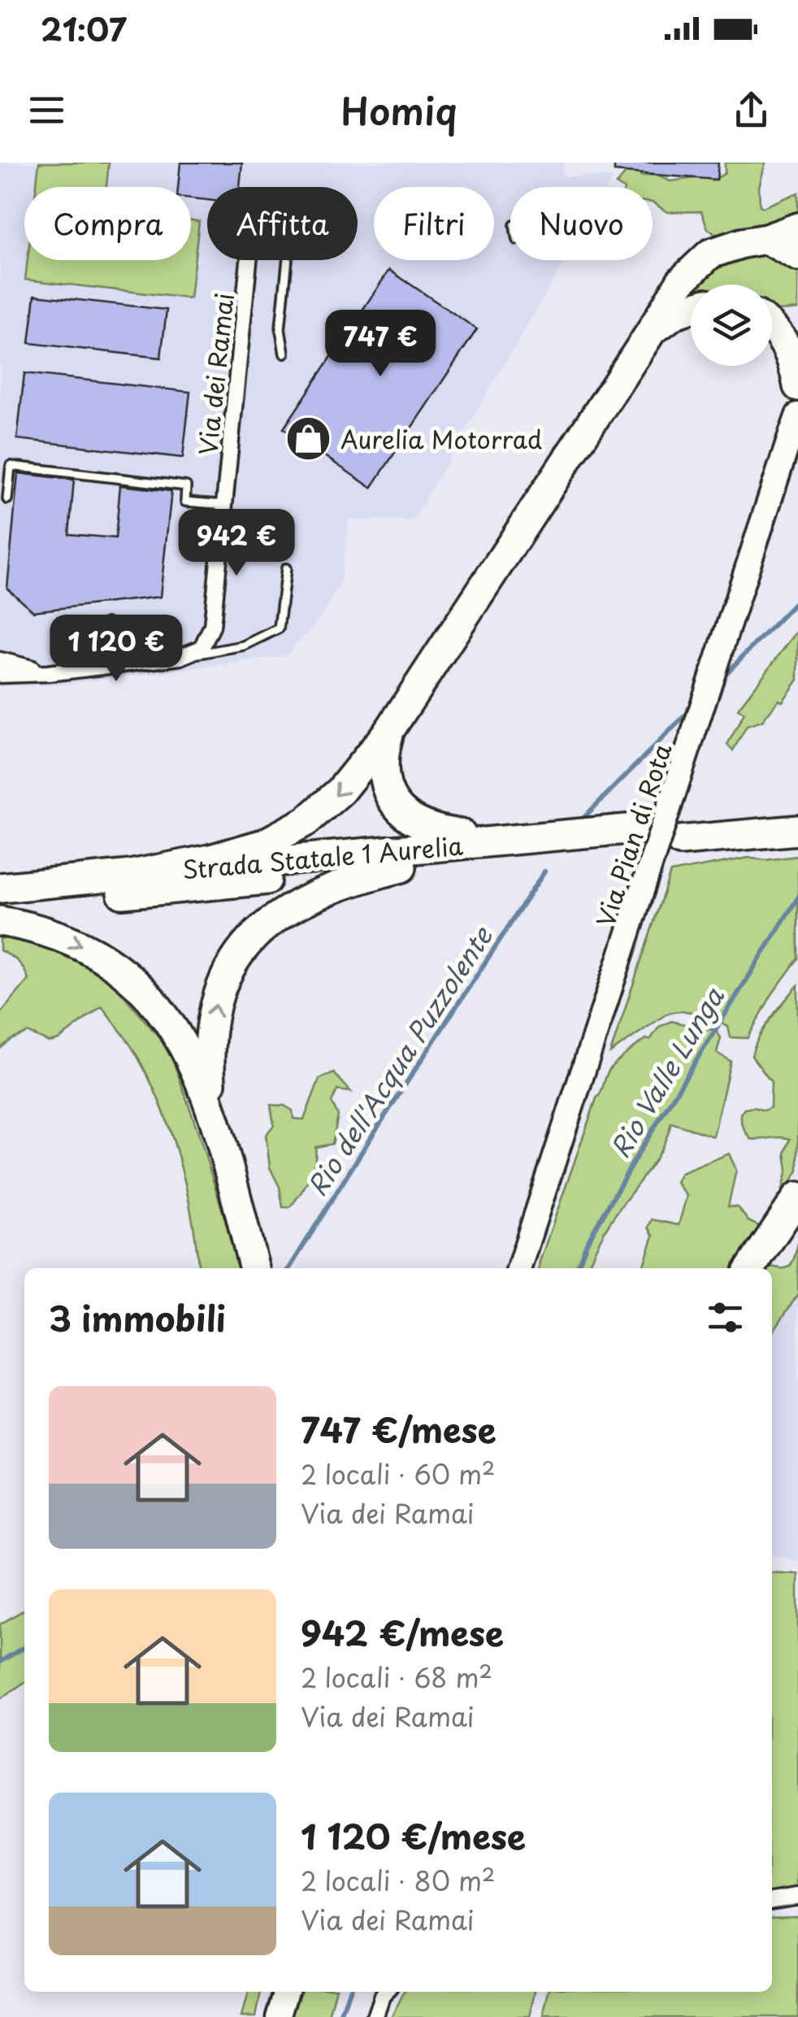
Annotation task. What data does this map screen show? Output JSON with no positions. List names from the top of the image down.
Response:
{
  "streets": {
    "highway": ["Strada Statale 1 Aurelia"],
    "main road": ["Via Pian di Rota"],
    "street": ["Via dei Ramai"]
  },
  "water": ["Rio dell'Acqua Puzzolente", "Rio Valle Lunga"],
  "places": {
    "shop": ["Aurelia Motorrad"]
  },
  "page": {
    "status": "21:07",
    "header": "Homiq",
    "chip": [
      "Compra",
      "Affitta",
      "Filtri",
      "Nuovo"
    ],
    "price": ["747 €", "942 €", "1 120 €"],
    "heading": "3 immobili",
    "list": [
      {
        "name": "747 €/mese",
        "note": "2 locali · 60 m² · Via dei Ramai"
      },
      {
        "name": "942 €/mese",
        "note": "2 locali · 68 m² · Via dei Ramai"
      },
      {
        "name": "1 120 €/mese",
        "note": "2 locali · 80 m² · Via dei Ramai"
      }
    ]
  }
}
